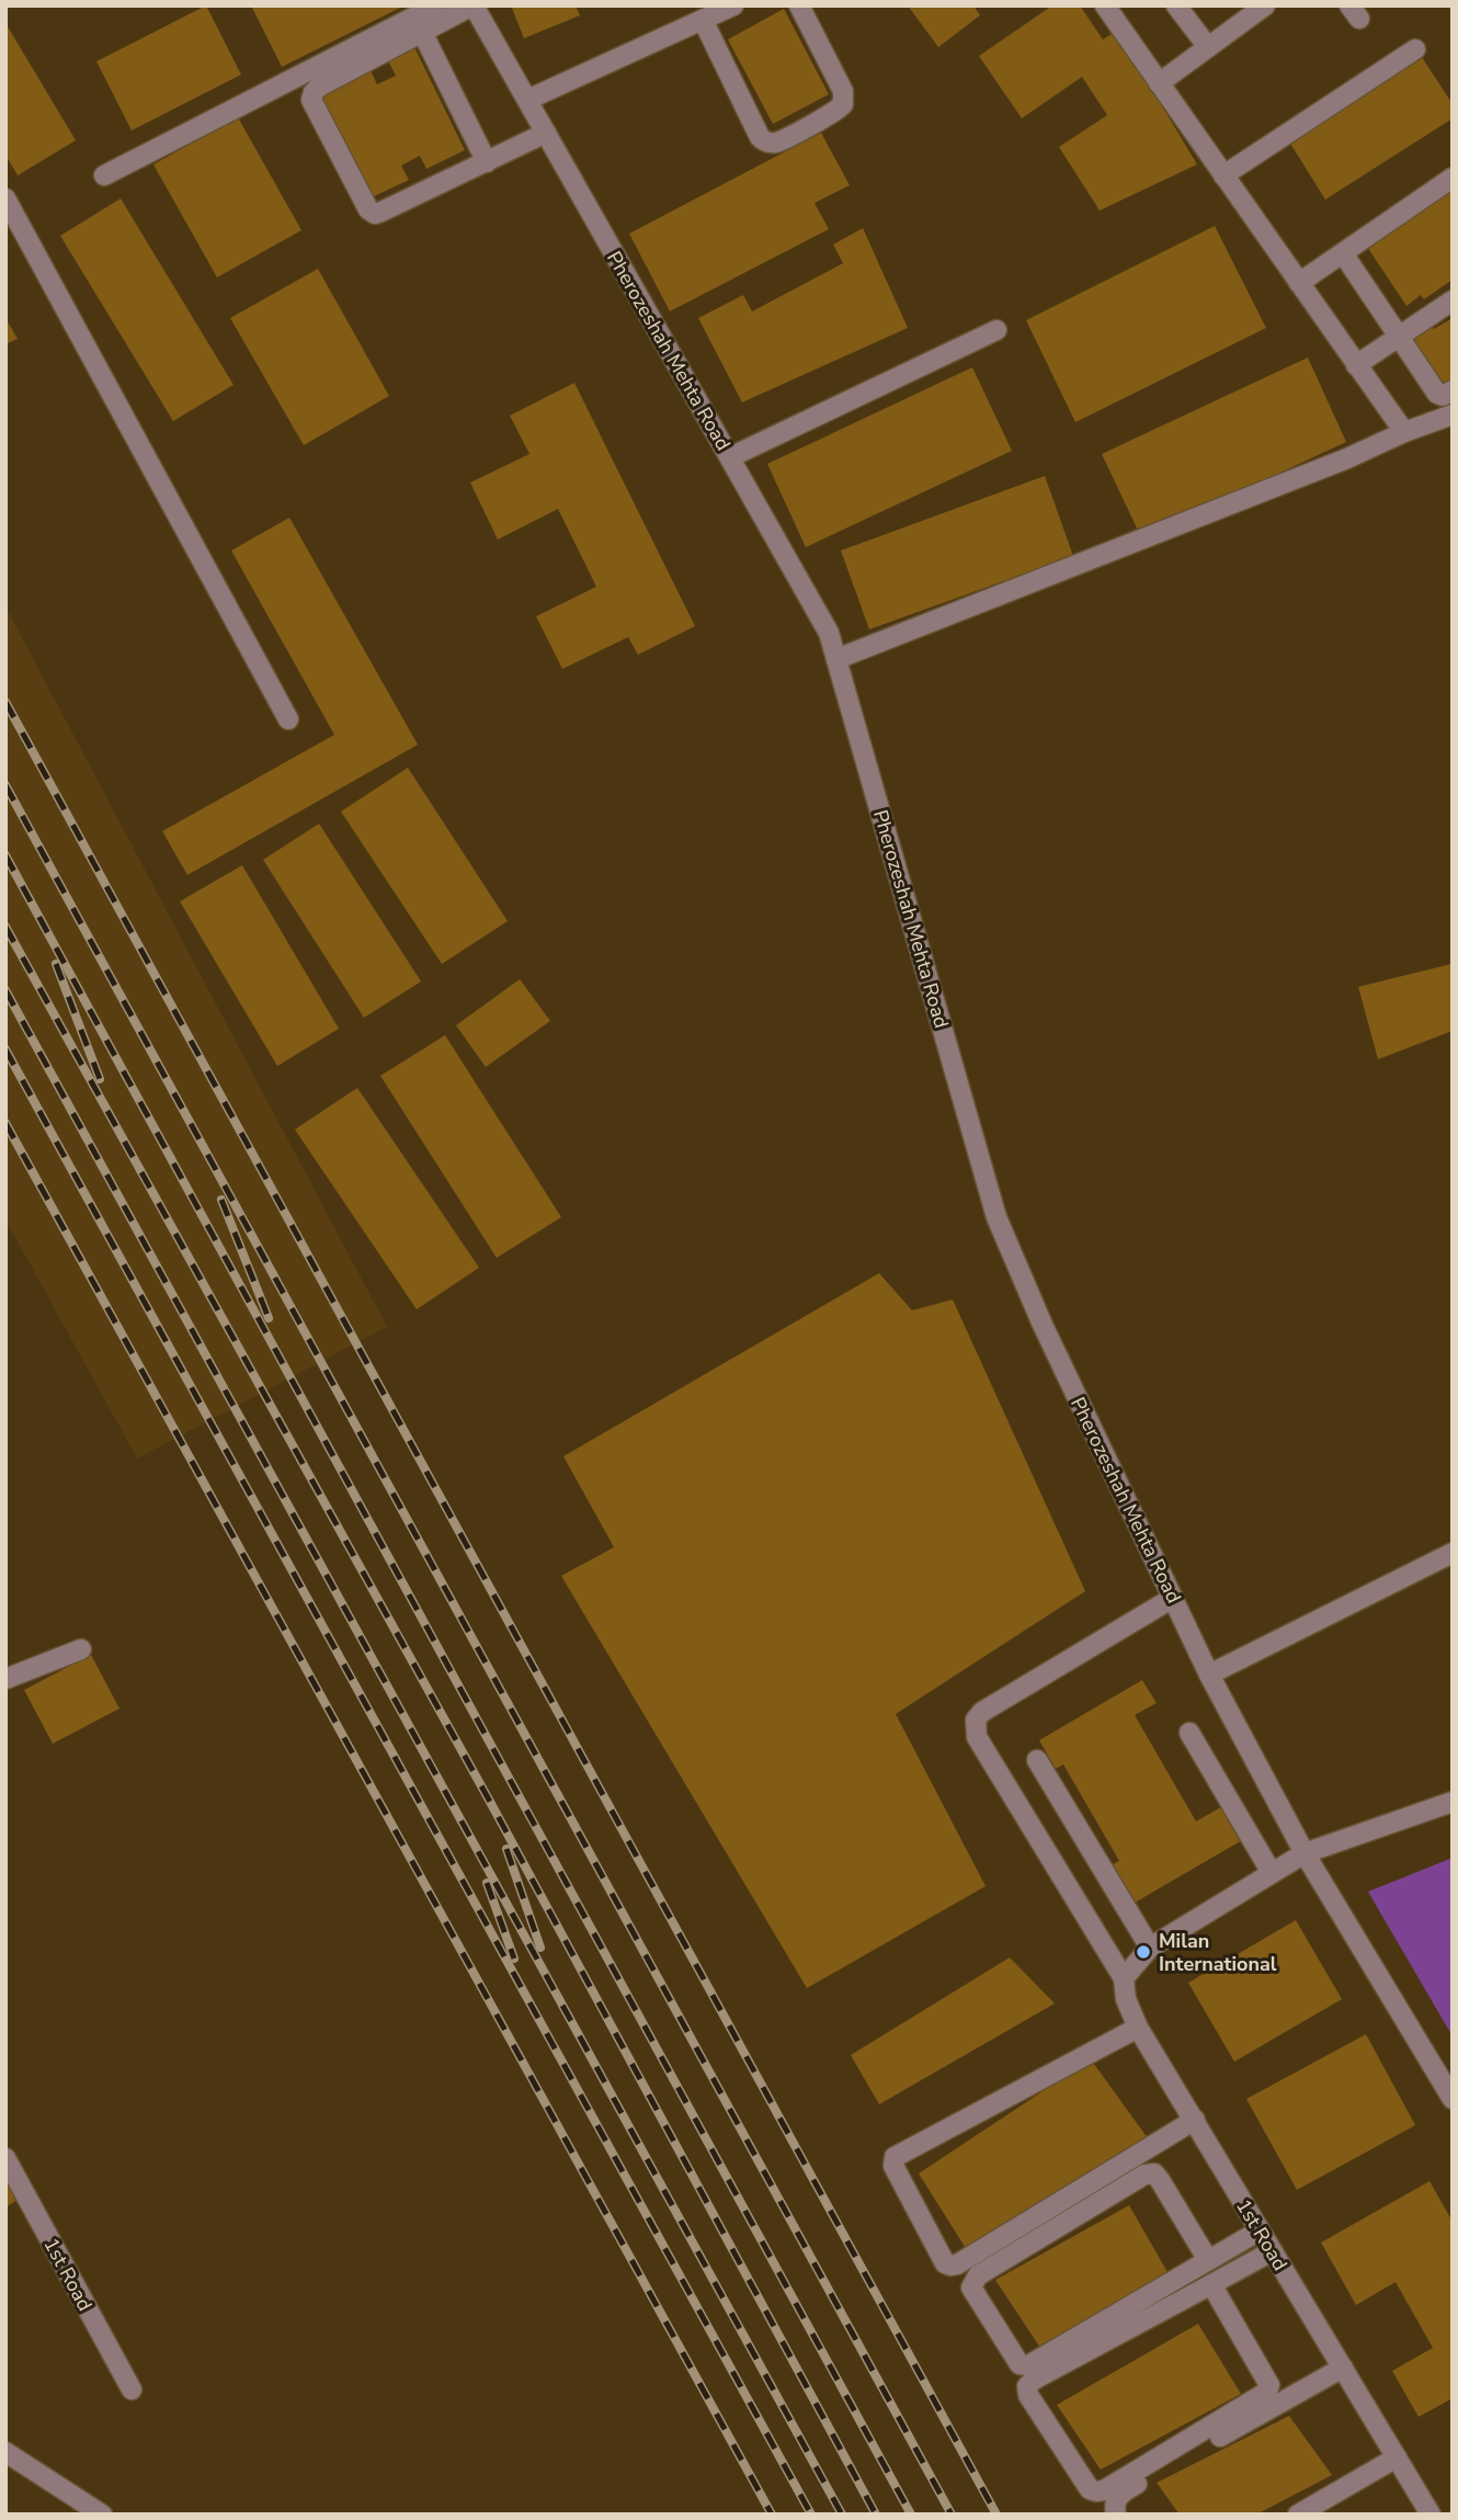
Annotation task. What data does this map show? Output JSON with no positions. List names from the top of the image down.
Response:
{
  "streets": {
    "street": ["Pherozeshah Mehta Road", "1st Road"]
  },
  "crossings": [
    ["Pherozeshah Mehta Road", "1st Road"]
  ],
  "places": ["Milan International"]
}
